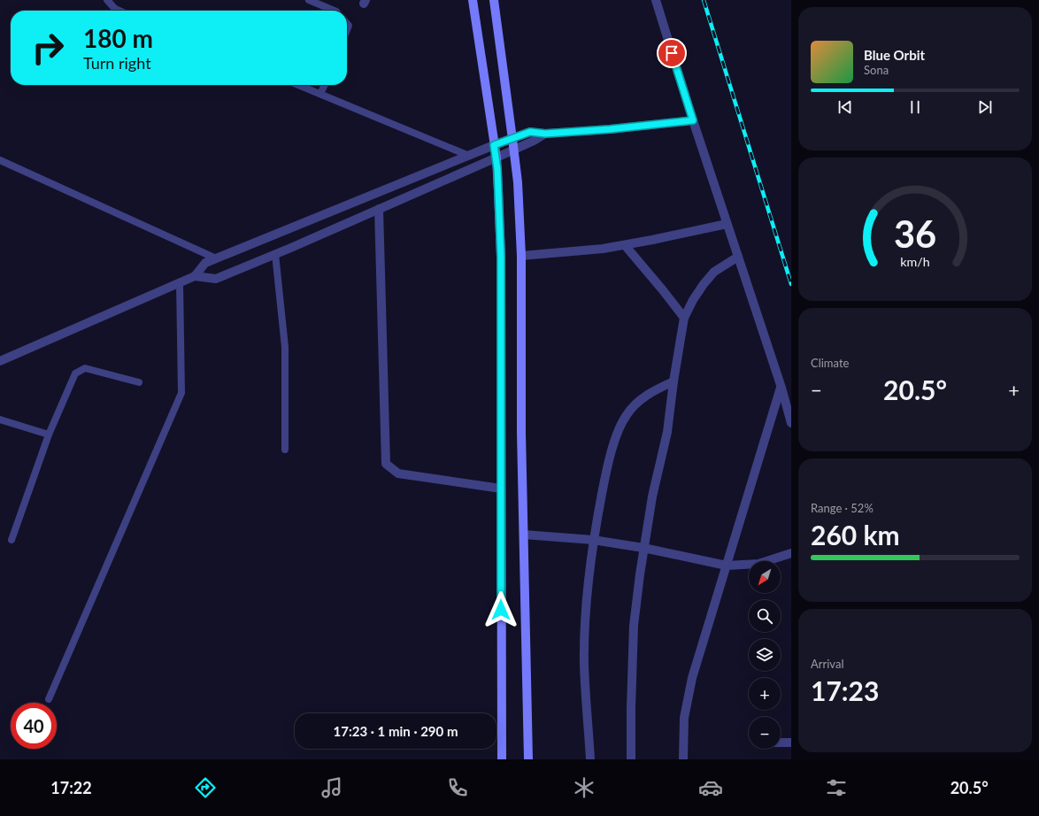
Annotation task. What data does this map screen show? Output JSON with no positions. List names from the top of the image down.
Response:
{
  "north": "bottom left",
  "page": {
    "turn": ["180 m", "Turn right"],
    "song": ["Blue Orbit", "Sona"],
    "tile": [
      "Climate",
      ["Range · 52%", "260 km"],
      ["Arrival", "17:23"]
    ],
    "heat": ["−", "20.5°", "+"],
    "map_buttons": ["+", "−"],
    "limit": "40",
    "trip": "17:23 · 1 min · 290 m",
    "tabs": ["17:22", "20.5°"],
    "gauge": ["36", "km/h"]
  }
}
